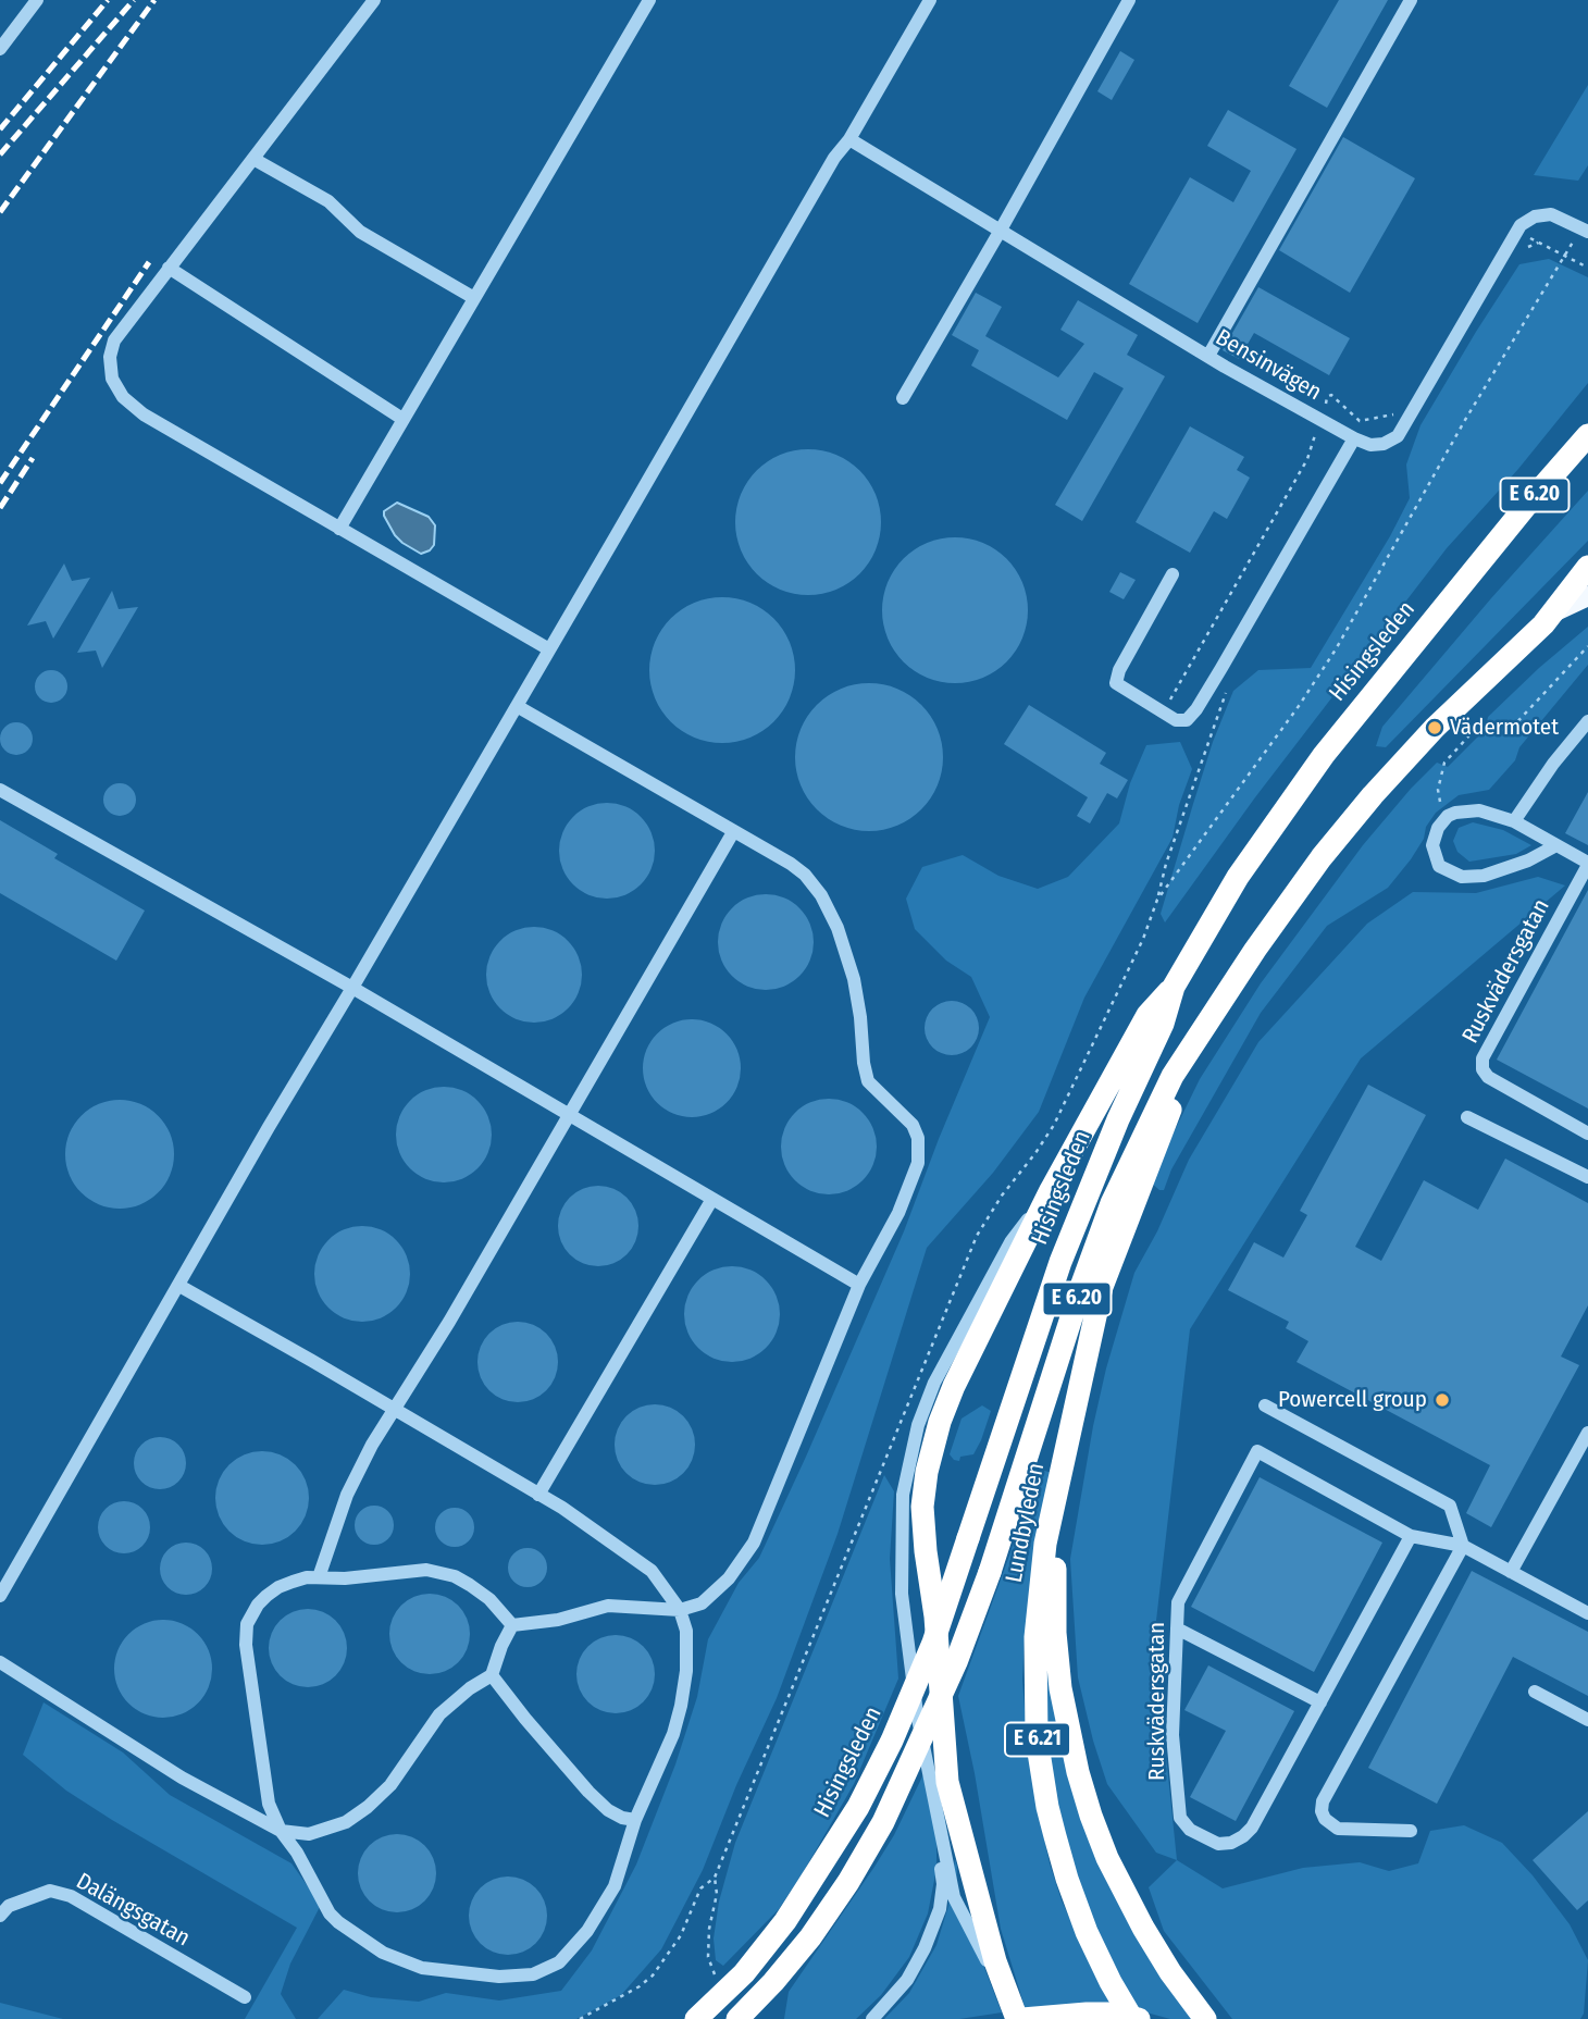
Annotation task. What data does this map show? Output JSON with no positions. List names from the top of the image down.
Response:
{
  "streets": {
    "highway": [
      "E 6.20",
      "Hisingsleden",
      "Lundbyleden",
      "E 6.21"
    ],
    "street": ["Bensinvägen", "Ruskvädersgatan", "Dalängsgatan"]
  },
  "crossings": [
    ["E 6.20", "Lundbyleden"]
  ],
  "places": ["Vädermotet", "Powercell group"]
}
